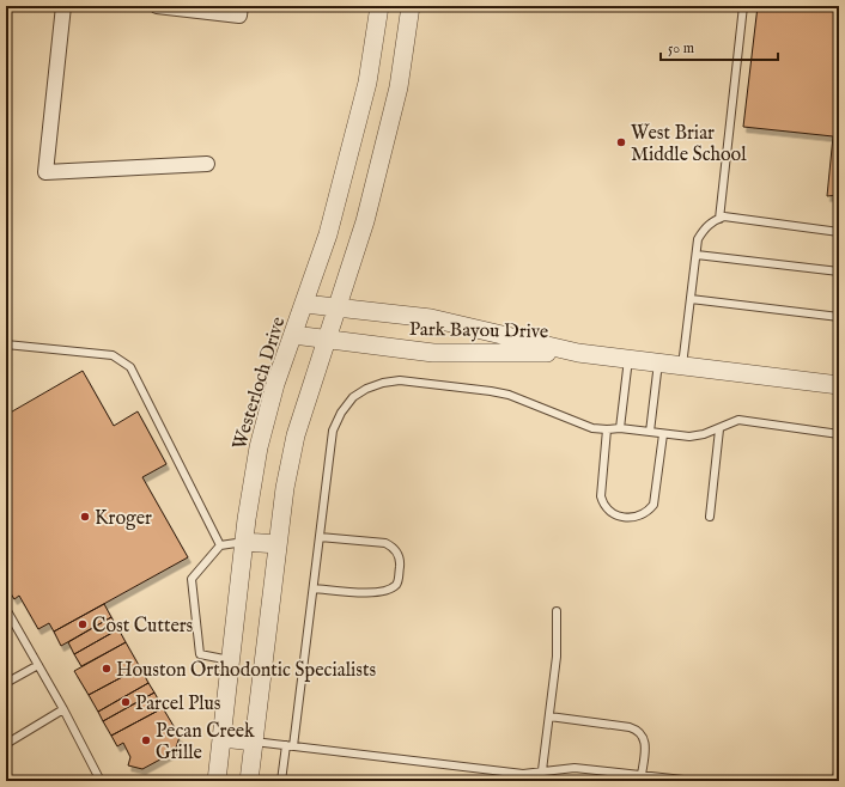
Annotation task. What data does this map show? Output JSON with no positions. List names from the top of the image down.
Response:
{
  "streets": {
    "street": ["Park Bayou Drive", "Westerloch Drive"]
  },
  "crossings": [
    ["Park Bayou Drive", "Westerloch Drive"]
  ],
  "places": [
    "West Briar Middle School",
    "Kroger",
    "Cost Cutters",
    "Houston Orthodontic Specialists",
    "Parcel Plus",
    "Pecan Creek Grille"
  ],
  "scale_bar": "50 m"
}
